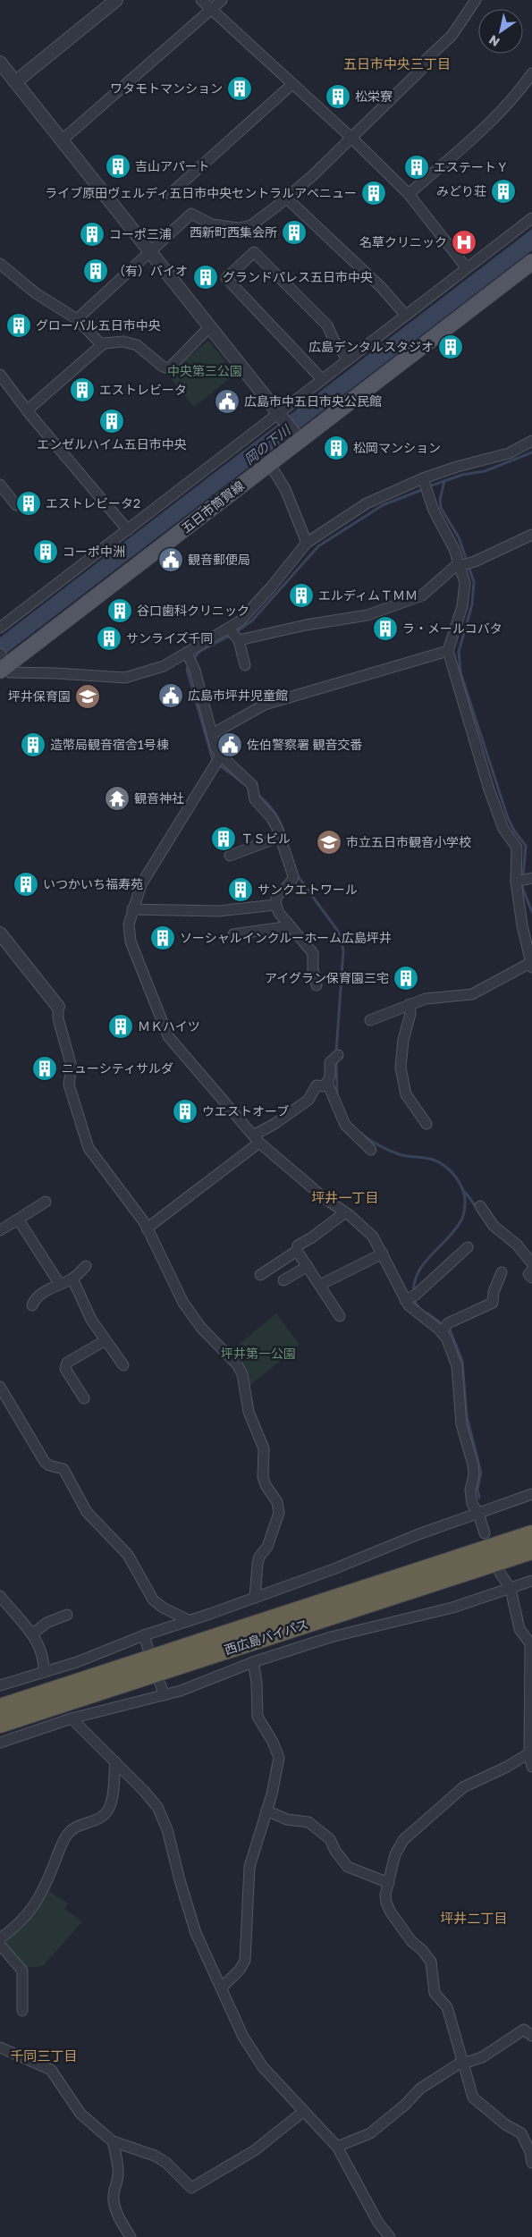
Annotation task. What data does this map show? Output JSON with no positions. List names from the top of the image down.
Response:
{
  "streets": {
    "highway": ["西広島バイパス"],
    "main road": ["五日市筒賀線"]
  },
  "districts": [
    "五日市中央三丁目",
    "坪井一丁目",
    "坪井二丁目",
    "千同三丁目"
  ],
  "water": ["岡の下川"],
  "parks": ["中央第三公園", "坪井第一公園"],
  "places": {
    "building": [
      "ワタモトマンション",
      "松栄寮",
      "吉山アパート",
      "エステートＹ",
      "みどり荘",
      "ライブ原田ヴェルディ五日市中央セントラルアベニュー",
      "西新町西集会所",
      "コーポ三浦",
      "（有）バイオ",
      "グランドパレス五日市中央",
      "グローバル五日市中央",
      "広島デンタルスタジオ",
      "エストレビータ",
      "エンゼルハイム五日市中央",
      "松岡マンション",
      "エストレビータ2",
      "コーポ中洲",
      "エルディムＴＭＭ",
      "谷口歯科クリニック",
      "ラ・メールコバタ",
      "サンライズ千同",
      "造幣局観音宿舎1号棟",
      "ＴＳビル",
      "いつかいち福寿苑",
      "サンクエトワール",
      "ソーシャルインクルーホーム広島坪井",
      "アイグラン保育園三宅",
      "ＭＫハイツ",
      "ニューシティサルダ",
      "ウエストオーブ"
    ],
    "hospital": ["名草クリニック"],
    "public building": [
      "広島市中五日市央公民館",
      "観音郵便局",
      "広島市坪井児童館",
      "佐伯警察署 観音交番"
    ],
    "school or university": ["坪井保育園", "市立五日市観音小学校"],
    "temple": ["観音神社"]
  },
  "north": "bottom left"
}
